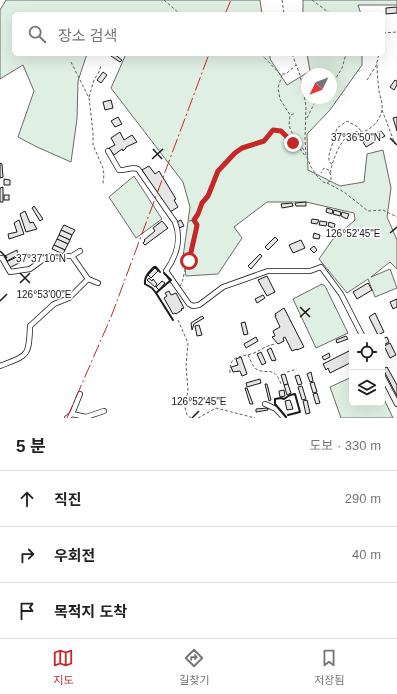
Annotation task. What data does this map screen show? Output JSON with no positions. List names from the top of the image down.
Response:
{
  "north": "bottom left",
  "page": {
    "search": "장소 검색",
    "heading": ["5 분", "도보 · 330 m"],
    "list": [
      ["직진", "290 m"],
      ["우회전", "40 m"],
      "목적지 도착"
    ],
    "nav": ["지도", "길찾기", "저장됨"]
  },
  "coordinates": [
    "37°36'50\"N",
    "126°52'45\"E",
    "37°37'10\"N",
    "126°53'00\"E"
  ]
}
